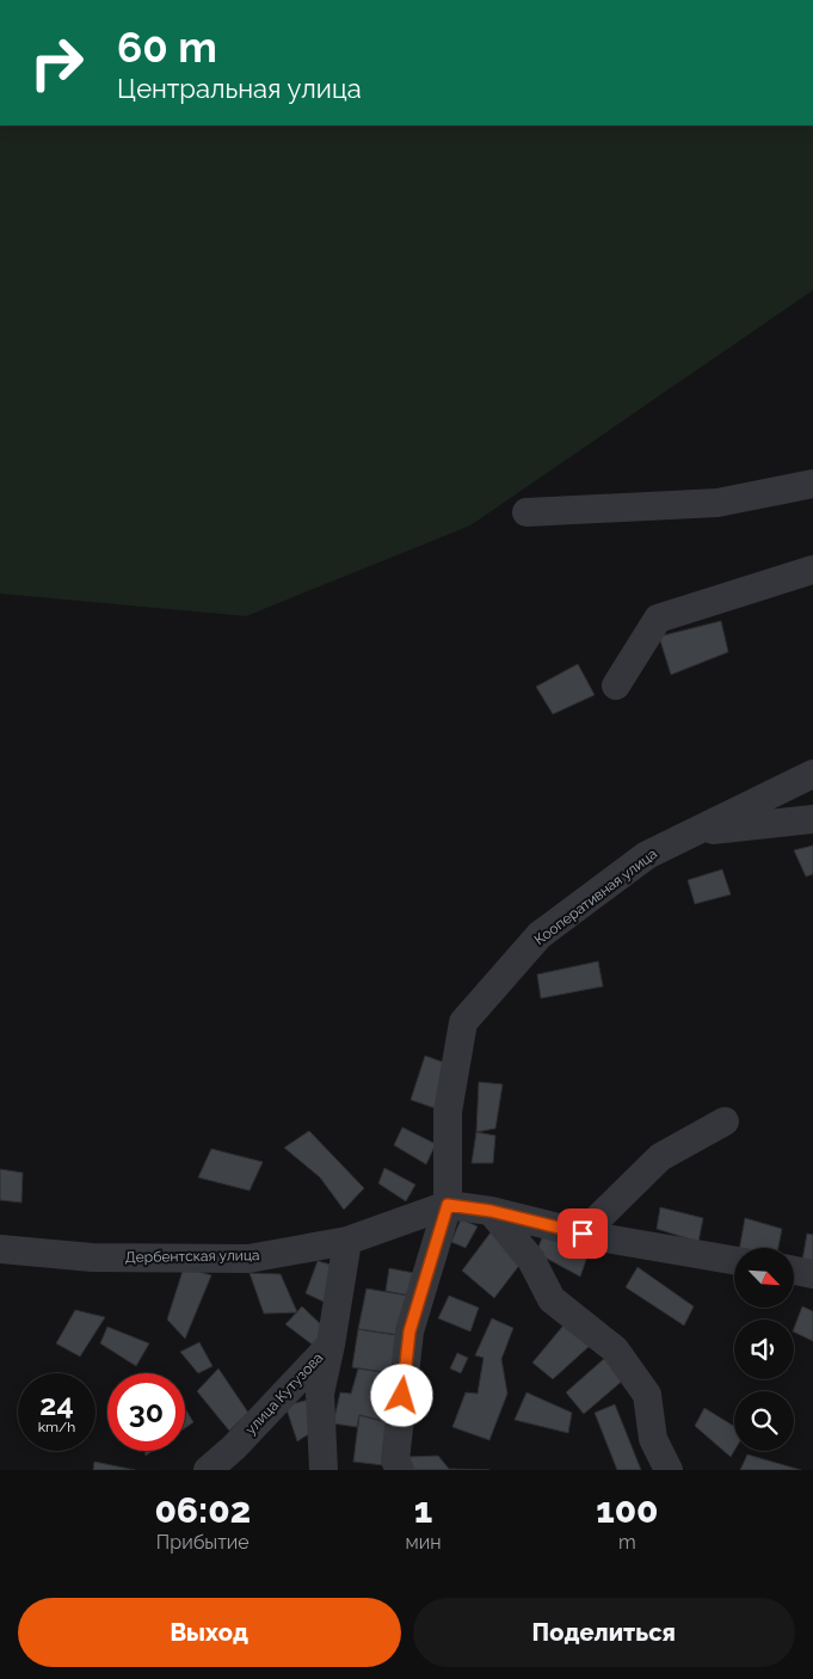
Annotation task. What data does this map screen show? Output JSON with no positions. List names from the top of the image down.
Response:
{
  "streets": {
    "street": ["Кооперативная улица", "Дербентская улица", "улица Кутузова"]
  },
  "crossings": [
    ["Кооперативная улица", "Дербентская улица"],
    ["Дербентская улица", "улица Кутузова"]
  ],
  "north": "bottom right",
  "page": {
    "turn": ["60 m", "Центральная улица"],
    "speed": "24 km/h",
    "limit": "30",
    "eta": [
      "06:02",
      "Прибытие",
      "1",
      "мин",
      "100",
      "m"
    ],
    "buttons": ["Выход", "Поделиться"]
  }
}
